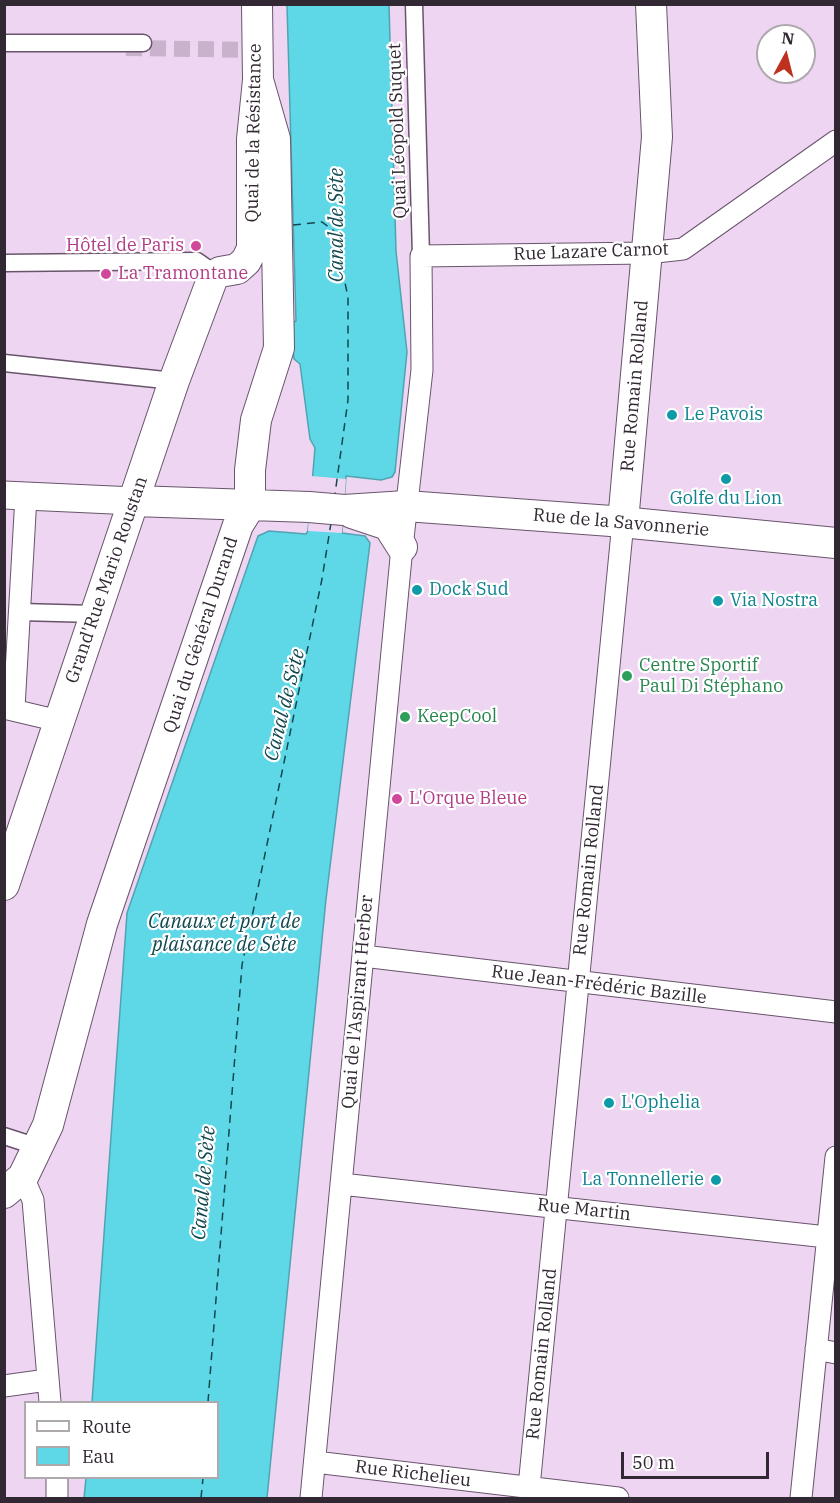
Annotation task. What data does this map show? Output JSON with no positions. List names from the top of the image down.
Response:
{
  "streets": {
    "main road": [
      "Quai de la Résistance",
      "Rue Romain Rolland",
      "Rue de la Savonnerie",
      "Grand'Rue Mario Roustan",
      "Quai du Général Durand"
    ],
    "street": [
      "Quai Léopold Suquet",
      "Rue Lazare Carnot",
      "Rue Jean-Frédéric Bazille",
      "Quai de l'Aspirant Herber",
      "Rue Martin",
      "Rue Richelieu"
    ]
  },
  "crossings": [
    ["Quai Léopold Suquet", "Rue Lazare Carnot"],
    ["Quai Léopold Suquet", "Quai de l'Aspirant Herber"],
    ["Quai de la Résistance", "Grand'Rue Mario Roustan"],
    ["Quai de la Résistance", "Quai du Général Durand"],
    ["Rue Lazare Carnot", "Rue Romain Rolland"],
    ["Rue Lazare Carnot", "Quai de l'Aspirant Herber"],
    ["Rue Romain Rolland", "Rue de la Savonnerie"],
    ["Rue Romain Rolland", "Rue Jean-Frédéric Bazille"],
    ["Rue Romain Rolland", "Rue Martin"],
    ["Rue Romain Rolland", "Rue Richelieu"],
    ["Rue de la Savonnerie", "Quai de l'Aspirant Herber"],
    ["Rue Jean-Frédéric Bazille", "Quai de l'Aspirant Herber"],
    ["Quai de l'Aspirant Herber", "Rue Martin"],
    ["Quai de l'Aspirant Herber", "Rue Richelieu"]
  ],
  "water": ["Canal de Sète", "Canaux et port de plaisance de Sète"],
  "places": [
    "Hôtel de Paris",
    "La Tramontane",
    "Le Pavois",
    "Golfe du Lion",
    "Dock Sud",
    "Via Nostra",
    "Centre Sportif Paul Di Stéphano",
    "KeepCool",
    "L'Orque Bleue",
    "L'Ophelia",
    "La Tonnellerie"
  ],
  "legend": ["Route", "Eau"],
  "scale_bar": "50 m",
  "north": "top"
}
